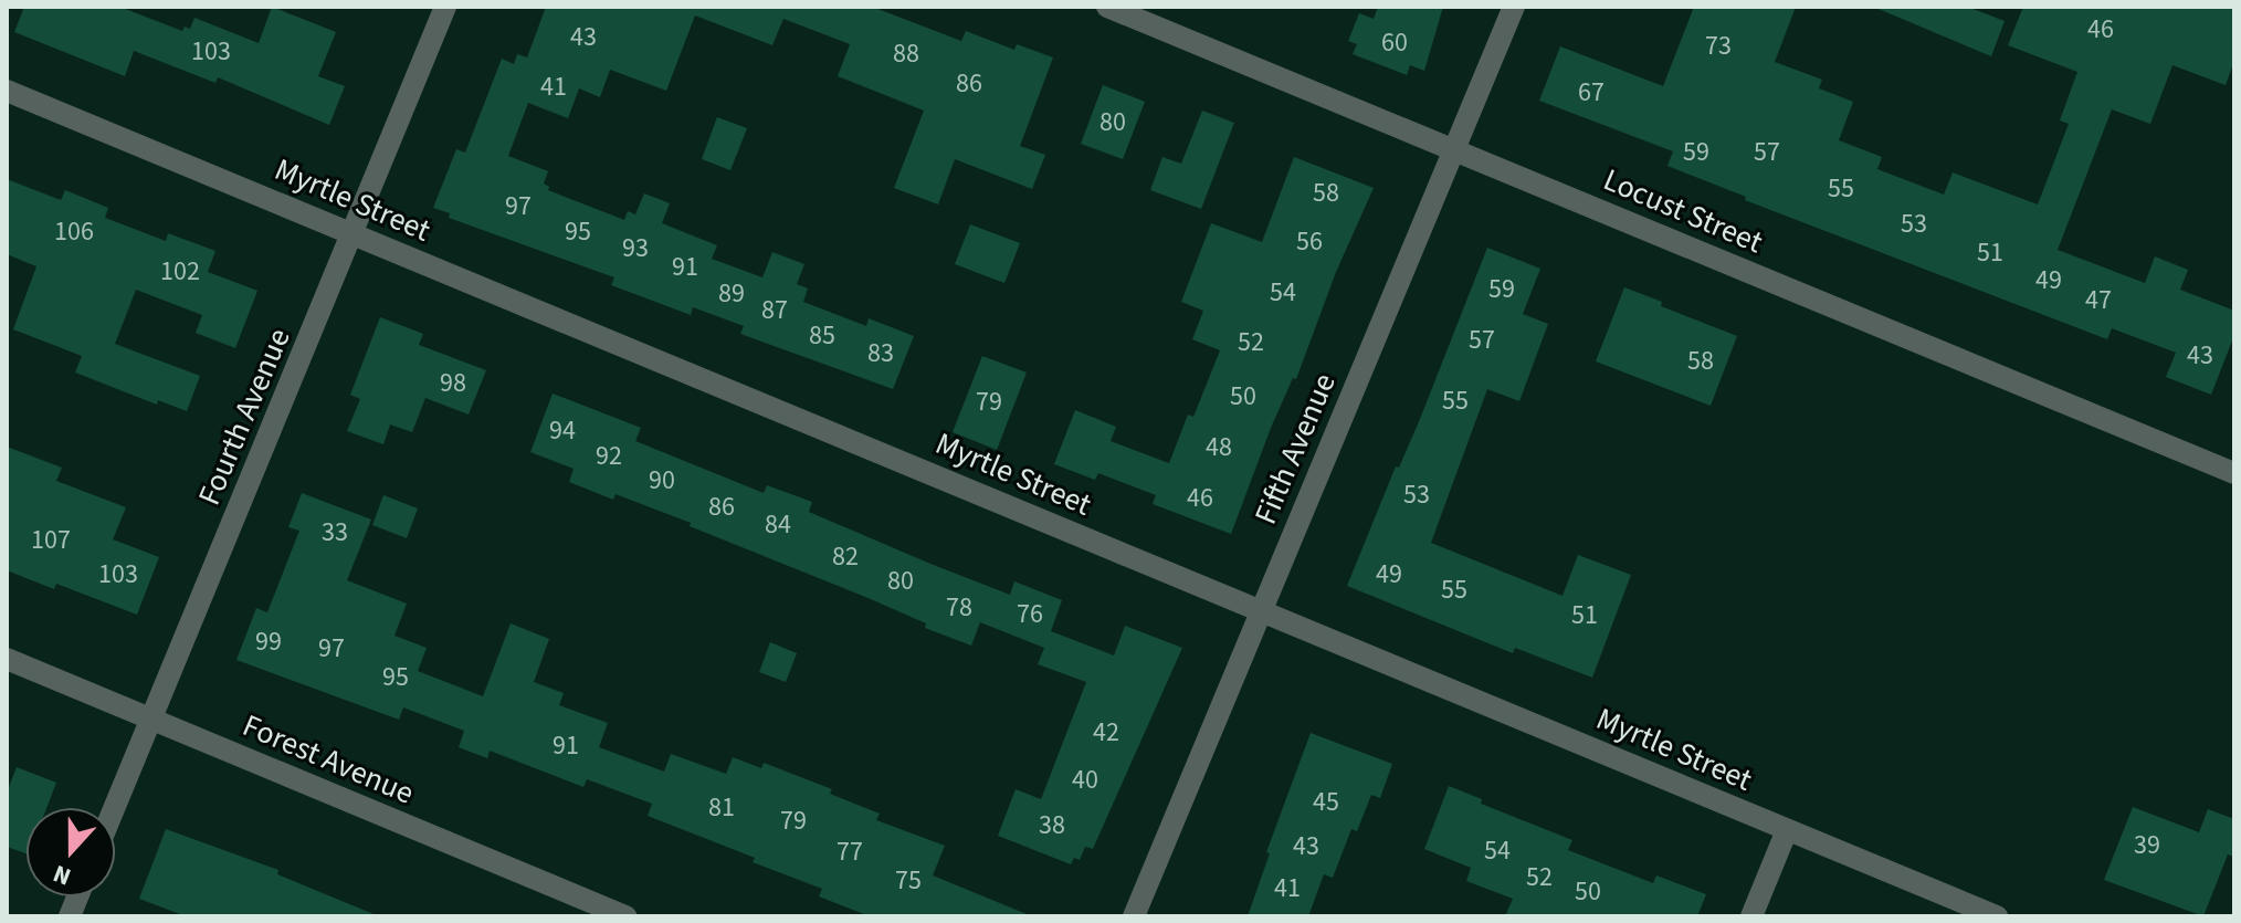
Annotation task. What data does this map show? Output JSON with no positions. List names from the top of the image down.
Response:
{
  "streets": {
    "street": [
      "Myrtle Street",
      "Locust Street",
      "Fourth Avenue",
      "Fifth Avenue",
      "Forest Avenue"
    ]
  },
  "crossings": [
    ["Myrtle Street", "Fourth Avenue"],
    ["Myrtle Street", "Fifth Avenue"],
    ["Locust Street", "Fifth Avenue"],
    ["Fourth Avenue", "Forest Avenue"]
  ],
  "house_numbers": [
    "46",
    "43",
    "60",
    "73",
    "103",
    "88",
    "86",
    "41",
    "67",
    "80",
    "59",
    "57",
    "55",
    "58",
    "97",
    "53",
    "106",
    "95",
    "56",
    "93",
    "51",
    "91",
    "102",
    "49",
    "59",
    "54",
    "89",
    "47",
    "87",
    "85",
    "57",
    "52",
    "83",
    "43",
    "58",
    "98",
    "50",
    "55",
    "79",
    "94",
    "48",
    "92",
    "90",
    "53",
    "46",
    "86",
    "84",
    "33",
    "107",
    "82",
    "103",
    "49",
    "80",
    "55",
    "78",
    "76",
    "51",
    "99",
    "97",
    "95",
    "42",
    "91",
    "40",
    "45",
    "81",
    "79",
    "38",
    "39",
    "43",
    "54",
    "77",
    "52",
    "75",
    "41",
    "50"
  ],
  "north": "bottom"
}
